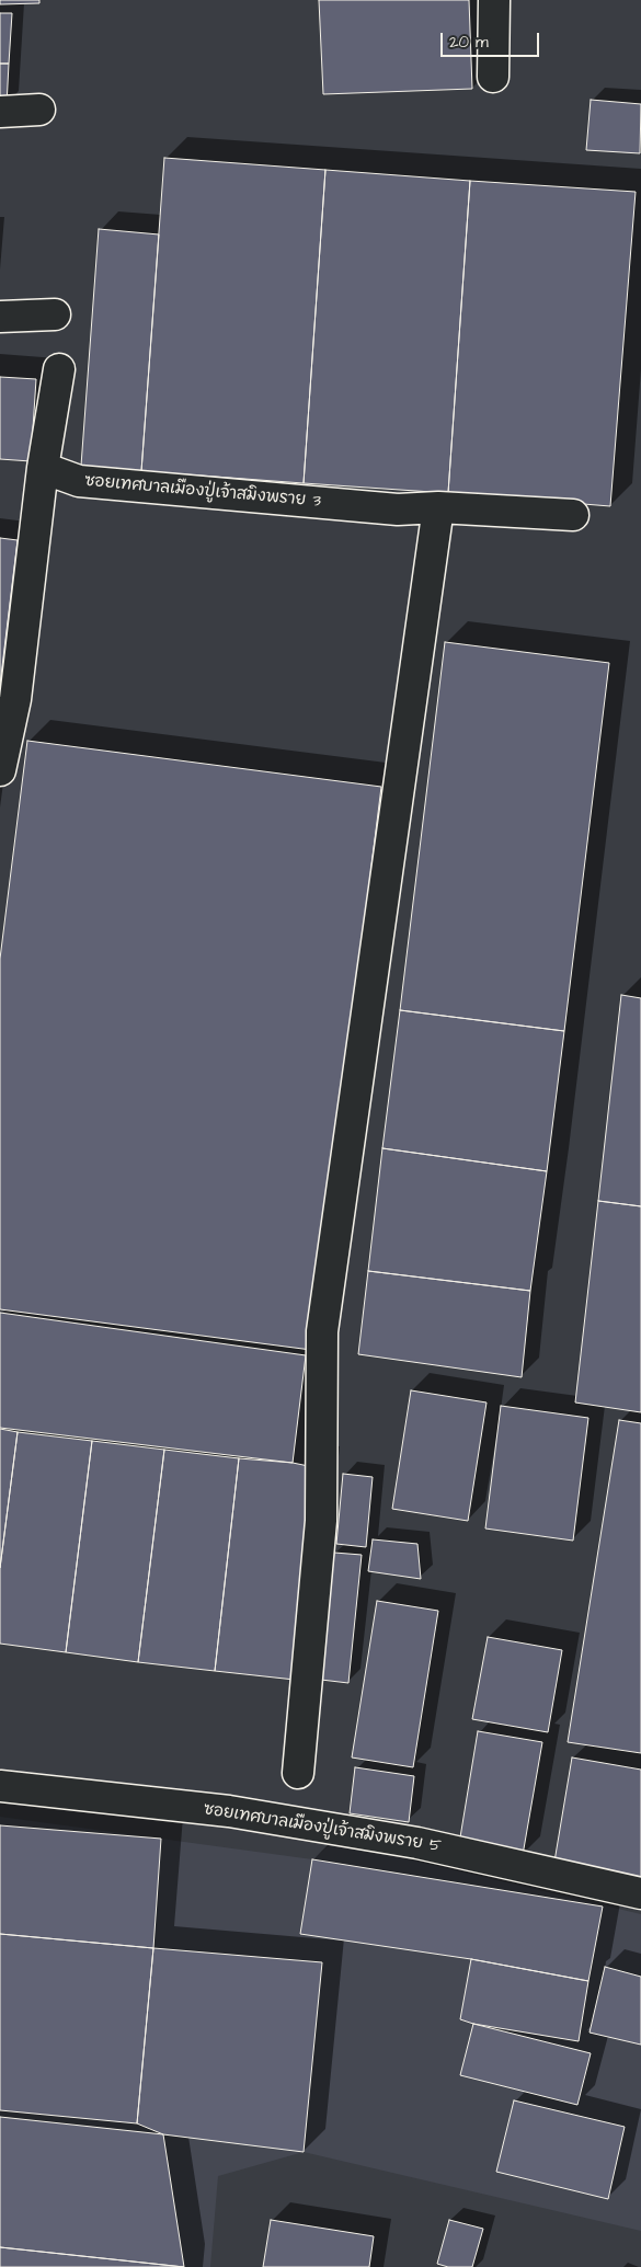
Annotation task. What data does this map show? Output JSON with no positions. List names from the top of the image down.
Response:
{
  "streets": {
    "street": ["ซอยเทศบาลเมืองปู่เจ้าสมิงพราย 3", "ซอยเทศบาลเมืองปู่เจ้าสมิงพราย 5"]
  },
  "scale_bar": "20 m"
}
